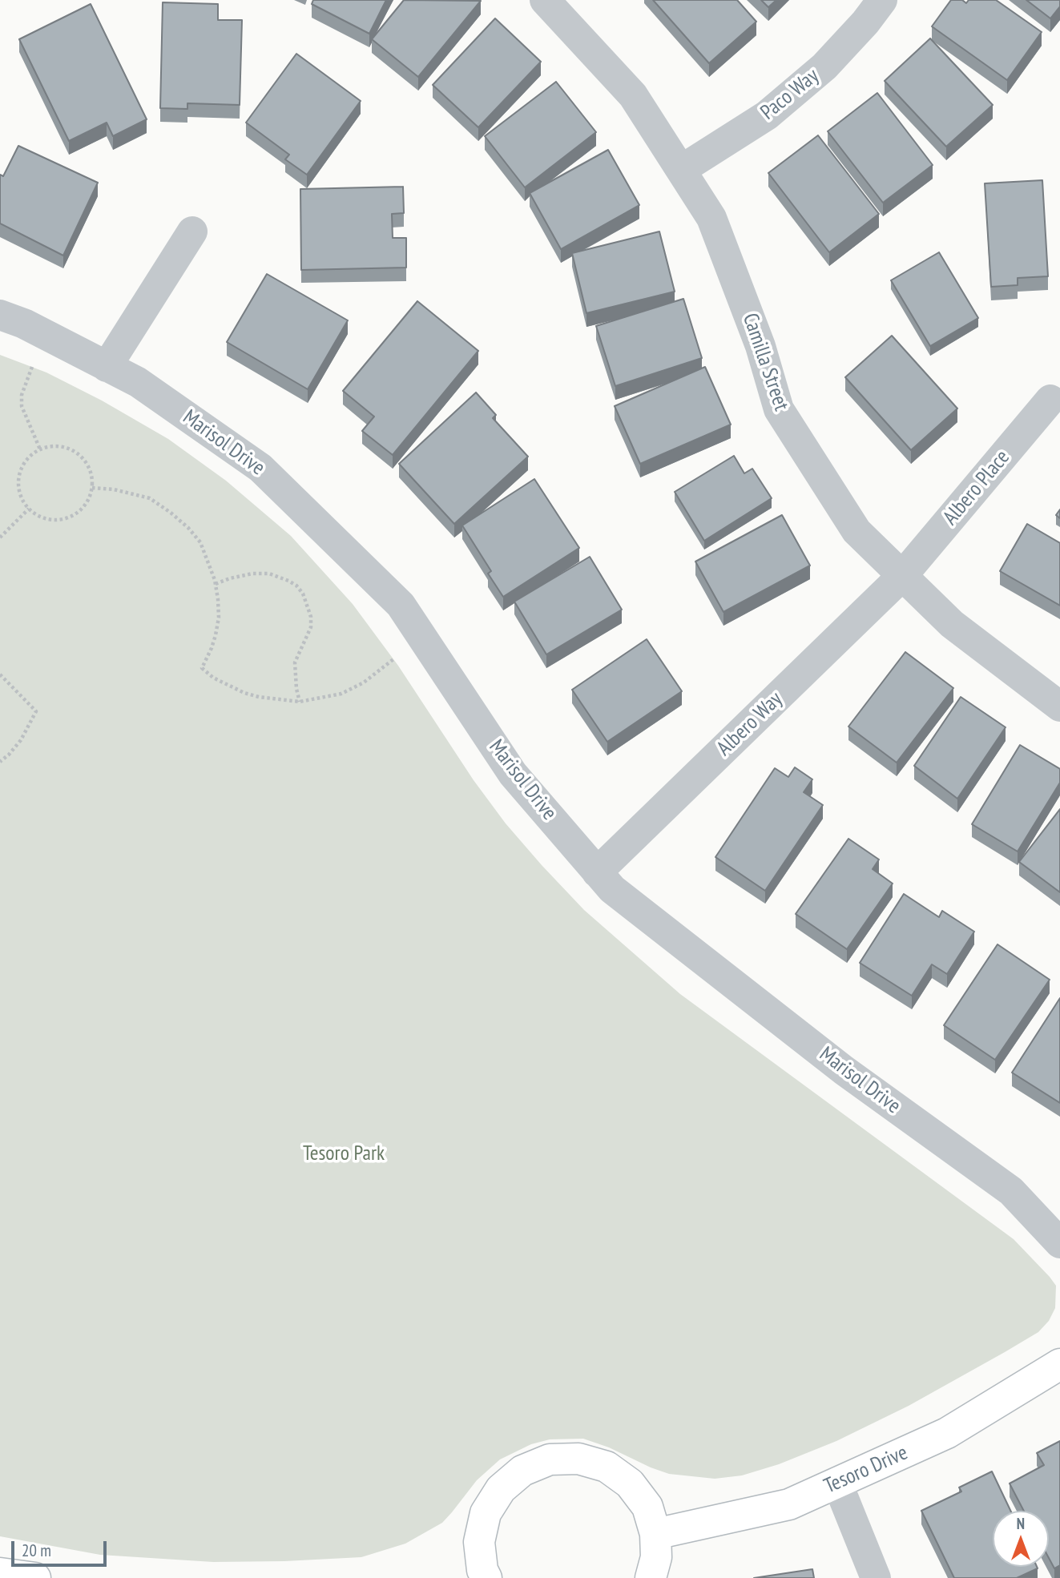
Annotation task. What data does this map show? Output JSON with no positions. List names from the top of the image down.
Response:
{
  "streets": {
    "street": [
      "Paco Way",
      "Camilla Street",
      "Marisol Drive",
      "Albero Place",
      "Albero Way",
      "Tesoro Drive"
    ]
  },
  "crossings": [
    ["Paco Way", "Camilla Street"],
    ["Camilla Street", "Albero Place"],
    ["Camilla Street", "Albero Way"],
    ["Marisol Drive", "Albero Way"],
    ["Albero Place", "Albero Way"]
  ],
  "parks": ["Tesoro Park"],
  "scale_bar": "20 m",
  "north": "top"
}
